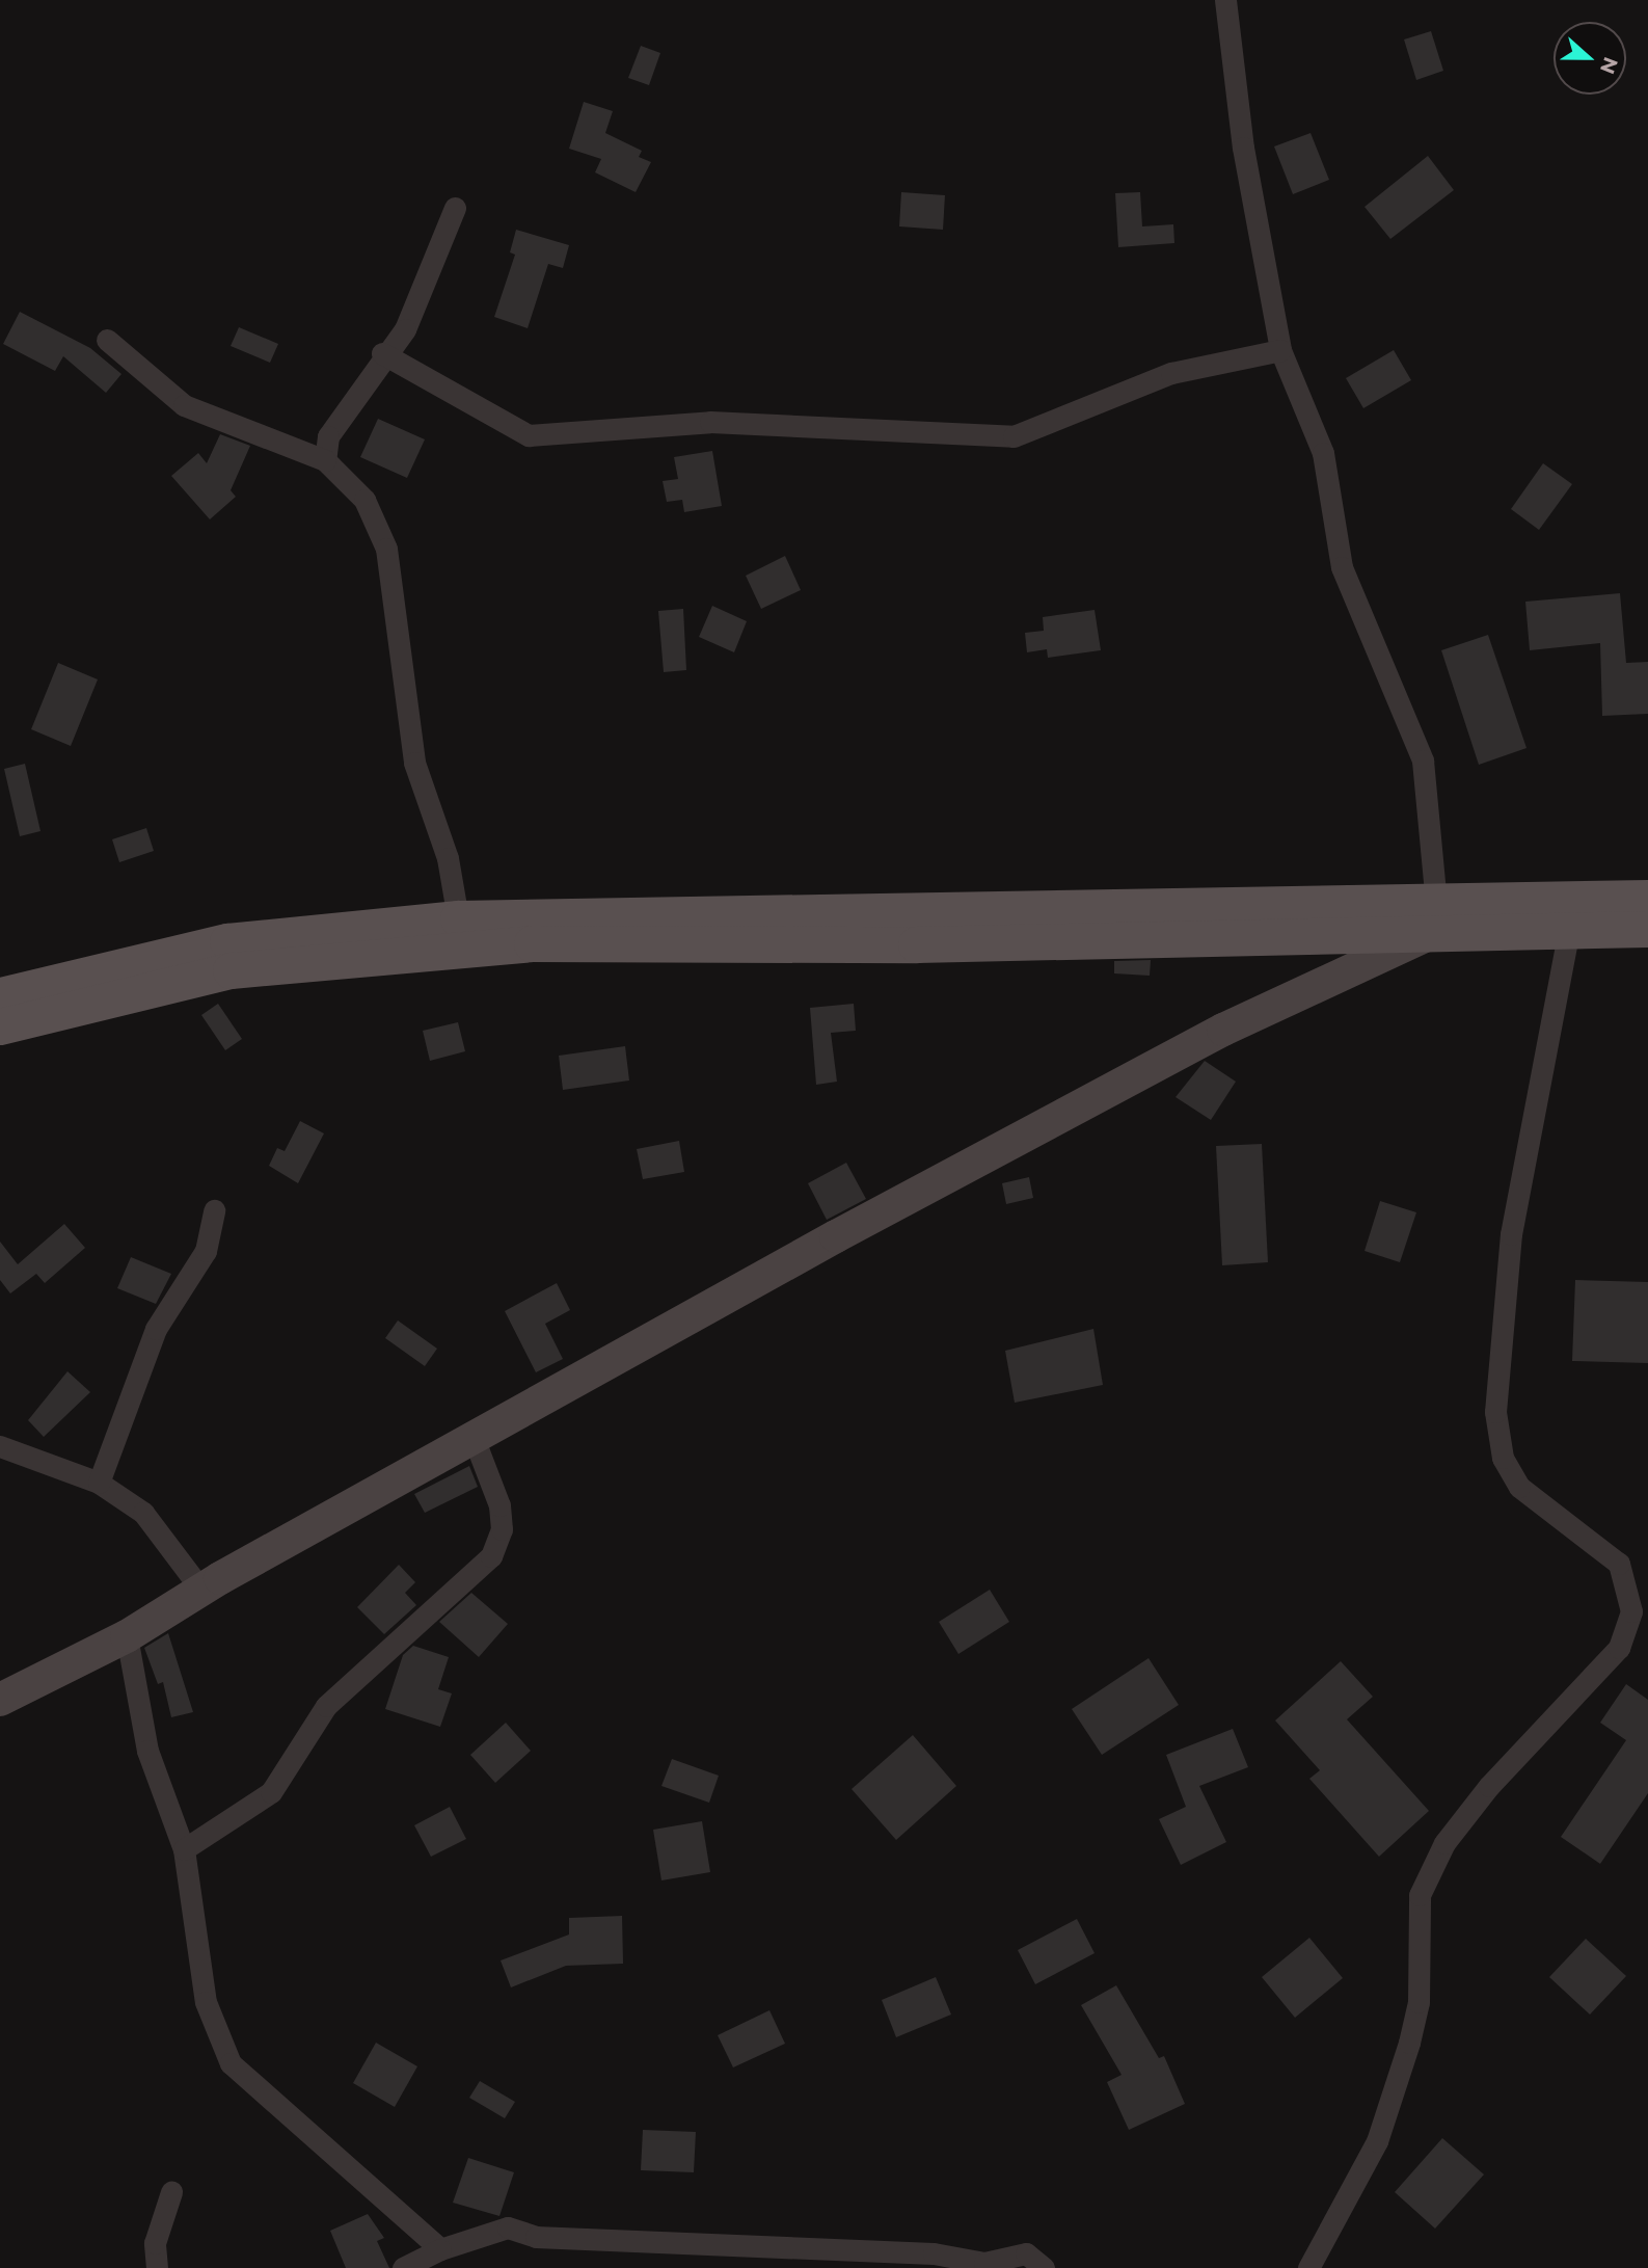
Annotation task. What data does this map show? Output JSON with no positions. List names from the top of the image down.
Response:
{
  "north": "right"
}
